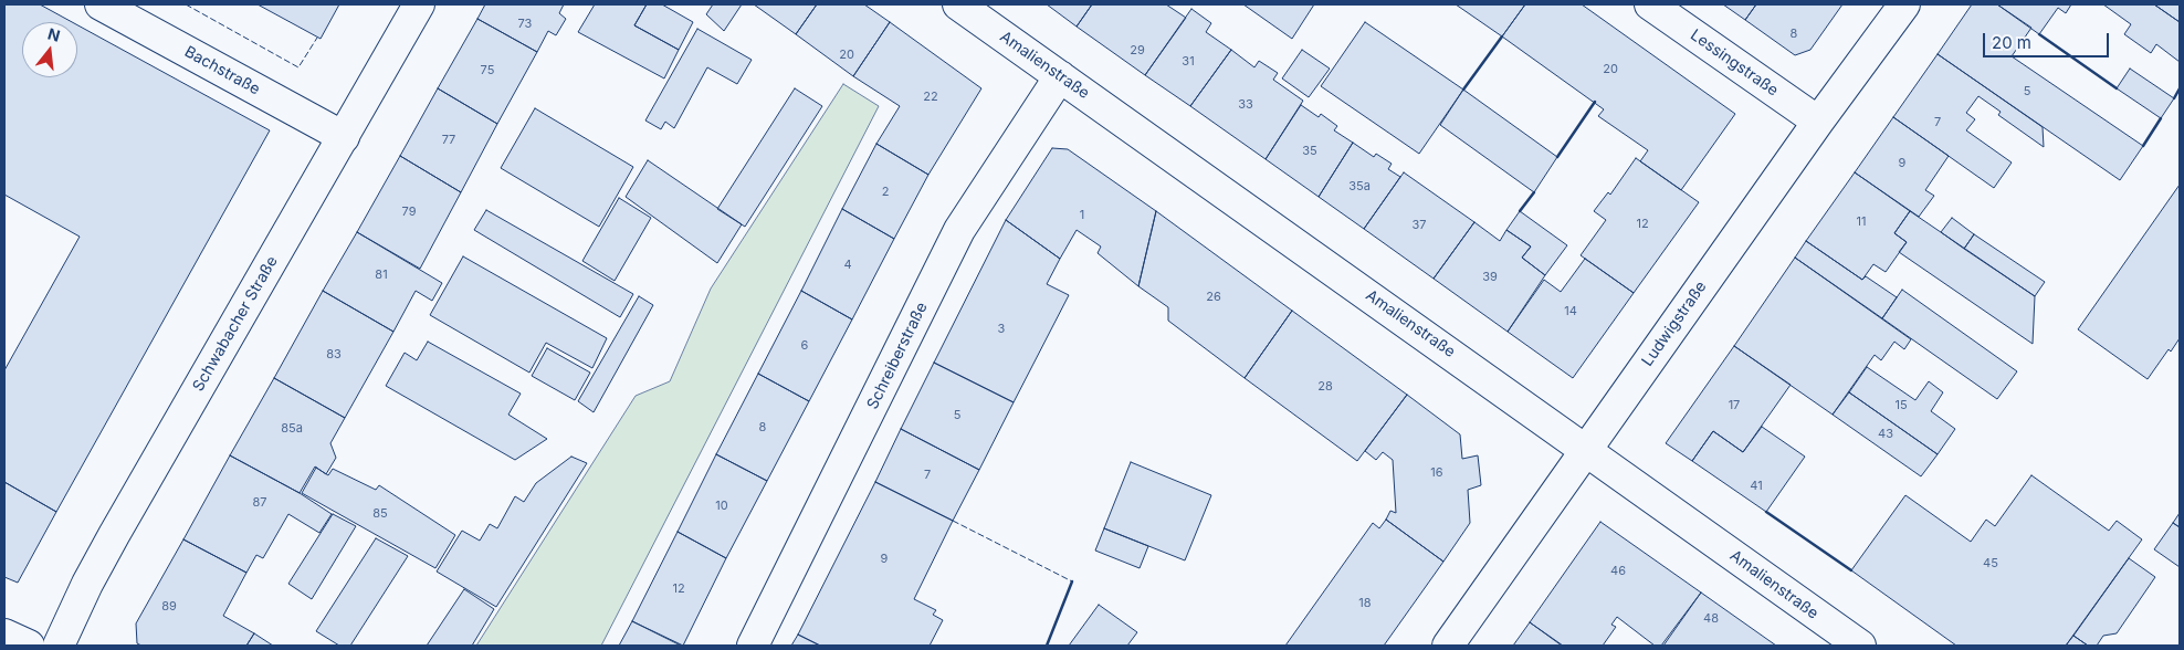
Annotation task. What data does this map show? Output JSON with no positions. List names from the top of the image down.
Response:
{
  "streets": {
    "street": [
      "Lessingstraße",
      "Amalienstraße",
      "Bachstraße",
      "Schwabacher Straße",
      "Ludwigstraße",
      "Schreiberstraße"
    ]
  },
  "crossings": [
    ["Lessingstraße", "Ludwigstraße"],
    ["Amalienstraße", "Ludwigstraße"],
    ["Amalienstraße", "Schreiberstraße"],
    ["Bachstraße", "Schwabacher Straße"]
  ],
  "house_numbers": [
    "73",
    "8",
    "29",
    "20",
    "31",
    "20",
    "75",
    "5",
    "22",
    "33",
    "7",
    "77",
    "35",
    "9",
    "35a",
    "2",
    "79",
    "1",
    "11",
    "12",
    "37",
    "4",
    "81",
    "39",
    "26",
    "14",
    "3",
    "6",
    "83",
    "28",
    "17",
    "15",
    "5",
    "8",
    "85a",
    "43",
    "16",
    "7",
    "41",
    "87",
    "10",
    "85",
    "9",
    "45",
    "46",
    "12",
    "18",
    "89",
    "48"
  ],
  "scale_bar": "20 m",
  "north": "top"
}
